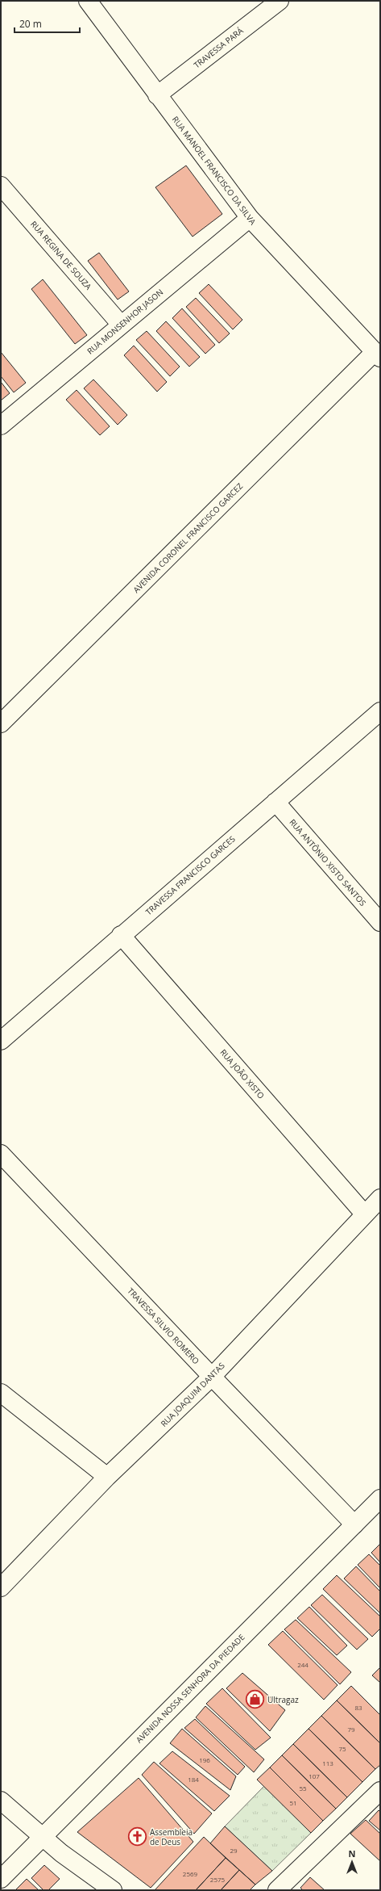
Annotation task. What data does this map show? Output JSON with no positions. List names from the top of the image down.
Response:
{
  "streets": {
    "street": [
      "TRAVESSA PARÁ",
      "RUA MANOEL FRANCISCO DA SILVA",
      "RUA REGINA DE SOUZA",
      "RUA MONSENHOR JASON",
      "AVENIDA CORONEL FRANCISCO GARCEZ",
      "RUA ANTÔNIO XISTO SANTOS",
      "TRAVESSA FRANCISCO GARCES",
      "RUA JOÃO XISTO",
      "TRAVESSA SILVIO ROMERO",
      "RUA JOAQUIM DANTAS",
      "AVENIDA NOSSA SENHORA DA PIEDADE"
    ]
  },
  "crossings": [
    ["TRAVESSA PARÁ", "RUA MANOEL FRANCISCO DA SILVA"],
    ["RUA MANOEL FRANCISCO DA SILVA", "RUA MONSENHOR JASON"],
    ["RUA MANOEL FRANCISCO DA SILVA", "AVENIDA CORONEL FRANCISCO GARCEZ"],
    ["RUA REGINA DE SOUZA", "RUA MONSENHOR JASON"],
    ["RUA ANTÔNIO XISTO SANTOS", "TRAVESSA FRANCISCO GARCES"],
    ["TRAVESSA FRANCISCO GARCES", "RUA JOÃO XISTO"],
    ["RUA JOÃO XISTO", "RUA JOAQUIM DANTAS"],
    ["TRAVESSA SILVIO ROMERO", "RUA JOAQUIM DANTAS"],
    ["TRAVESSA SILVIO ROMERO", "AVENIDA NOSSA SENHORA DA PIEDADE"]
  ],
  "places": {
    "shop": ["Ultragaz"],
    "church": ["Assembleia de Deus"]
  },
  "house_numbers": [
    "244",
    "83",
    "79",
    "75",
    "196",
    "113",
    "107",
    "184",
    "55",
    "51",
    "29",
    "2569",
    "2575"
  ],
  "scale_bar": "20 m",
  "north": "top"
}
